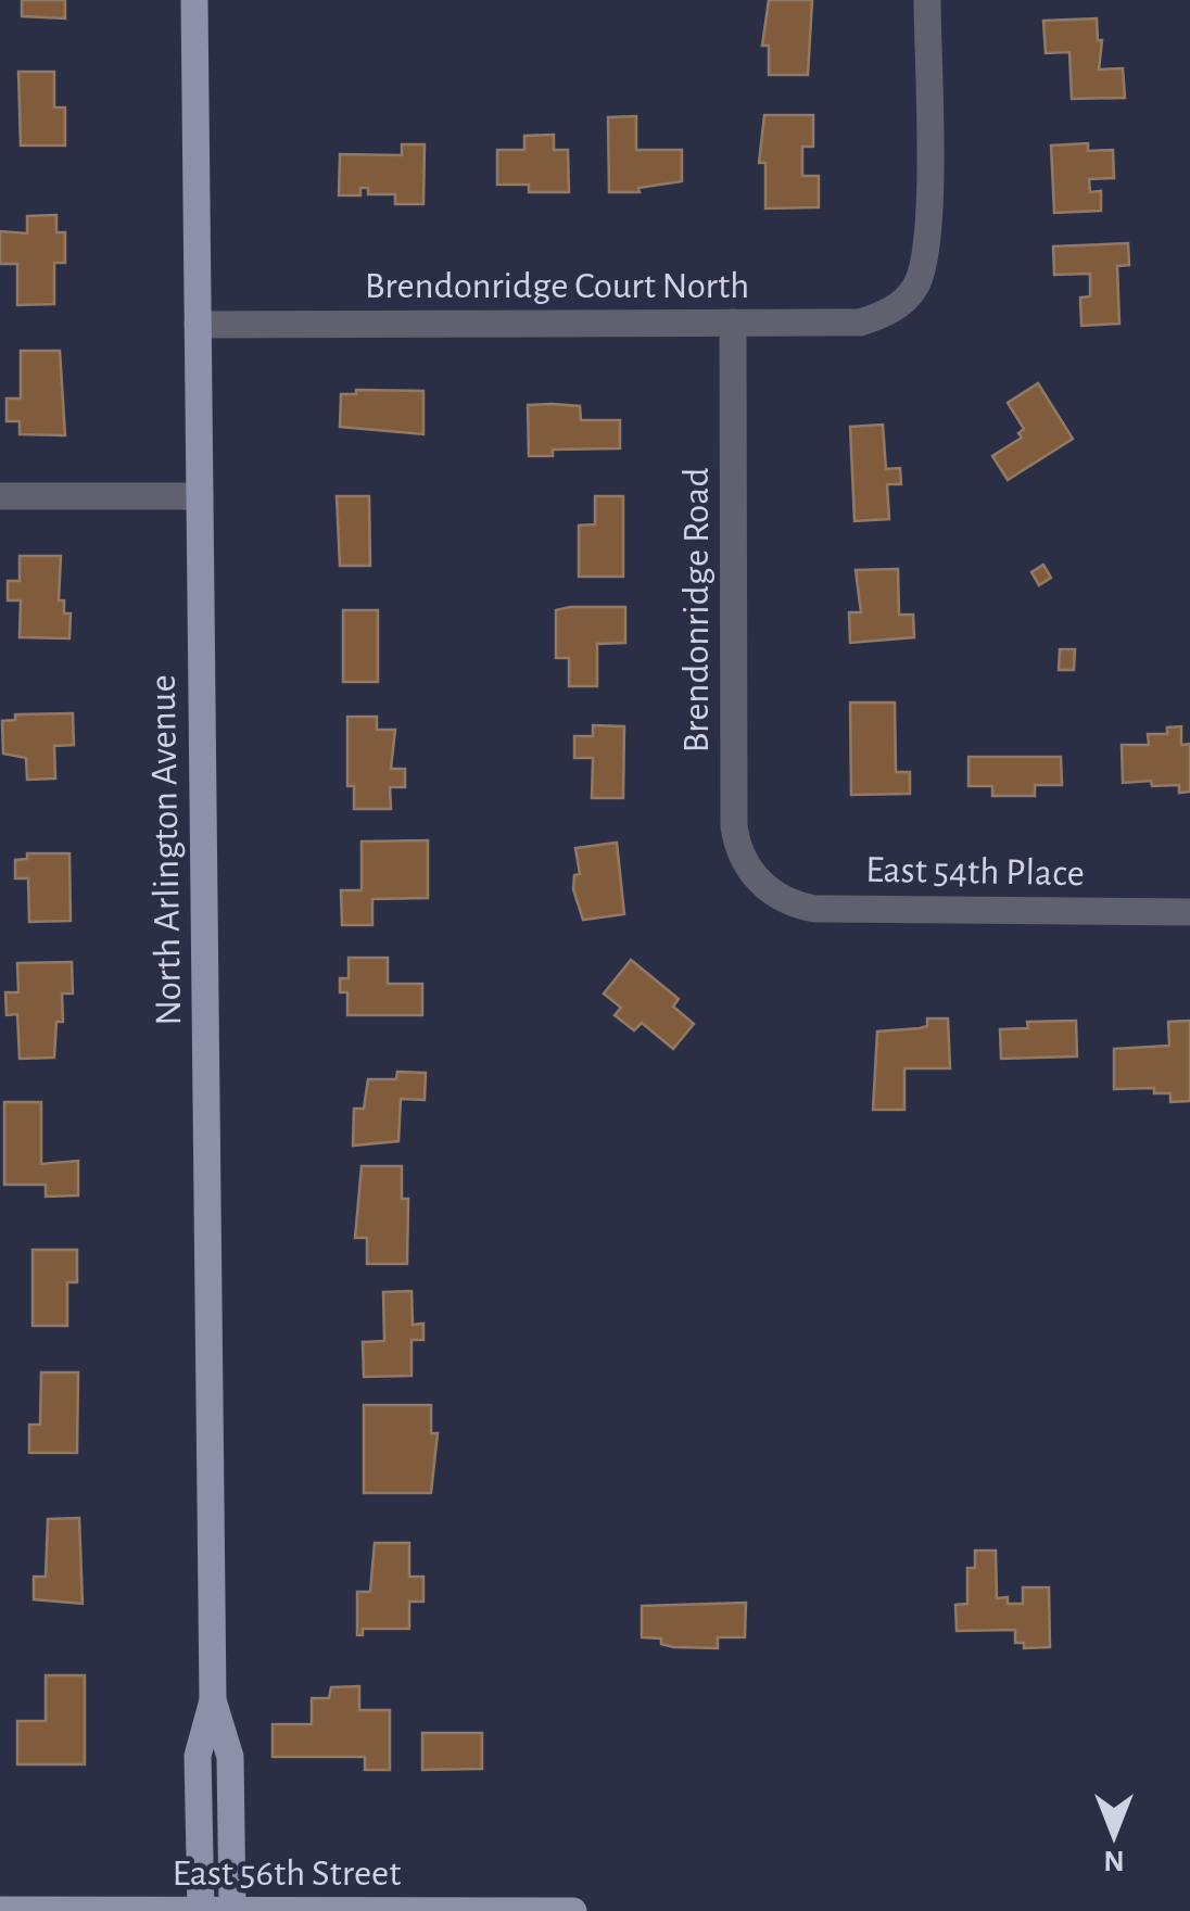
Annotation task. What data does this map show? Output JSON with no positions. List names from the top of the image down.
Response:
{
  "streets": {
    "main road": ["North Arlington Avenue", "East 56th Street"],
    "street": ["Brendonridge Court North", "Brendonridge Road", "East 54th Place"]
  },
  "crossings": [
    ["Brendonridge Court North", "Brendonridge Road"],
    ["Brendonridge Court North", "North Arlington Avenue"],
    ["Brendonridge Road", "East 54th Place"],
    ["North Arlington Avenue", "East 56th Street"]
  ],
  "north": "bottom"
}
